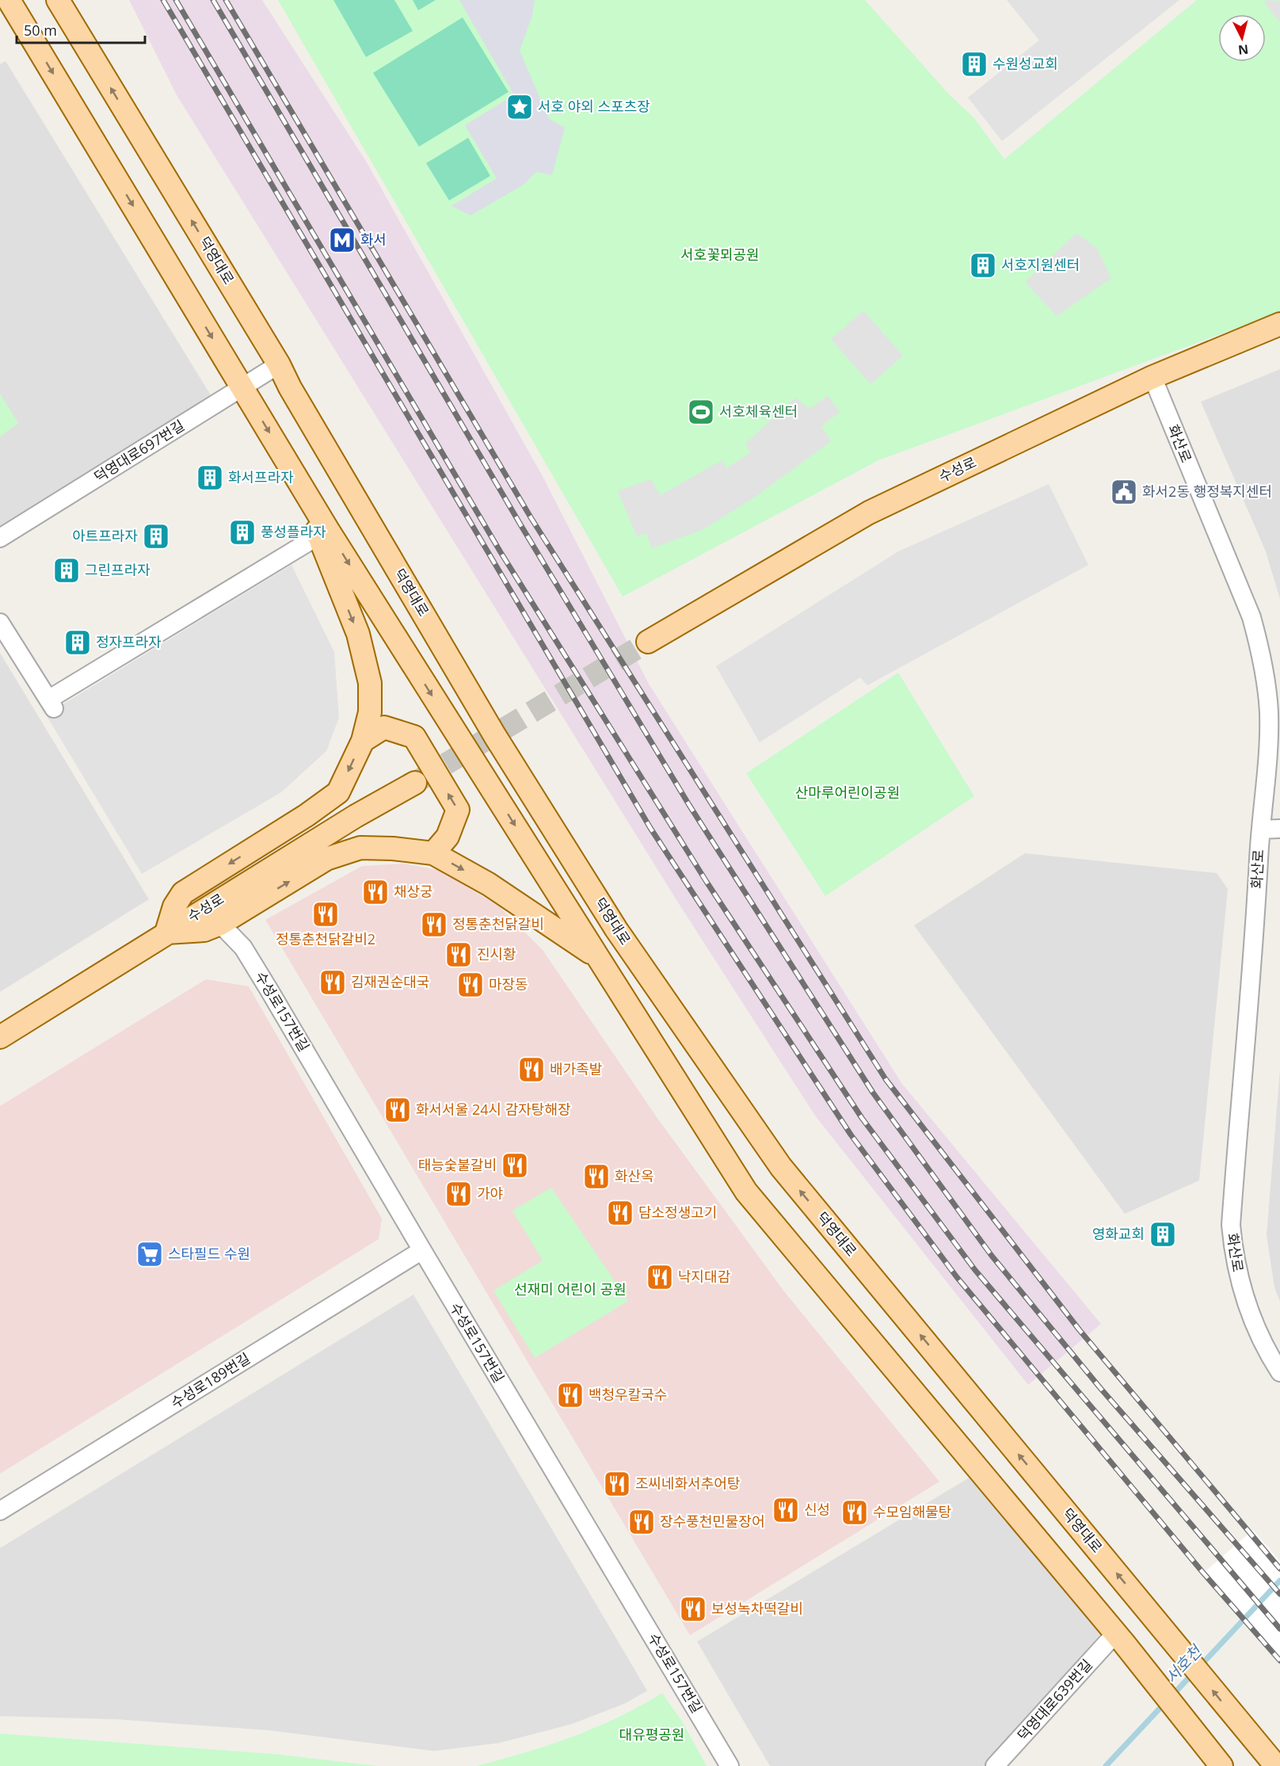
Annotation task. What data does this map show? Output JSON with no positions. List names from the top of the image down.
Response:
{
  "streets": {
    "main road": ["덕영대로", "수성로"],
    "street": [
      "화산로",
      "덕영대로697번길",
      "수성로157번길",
      "수성로189번길",
      "덕영대로639번길"
    ]
  },
  "crossings": [
    ["덕영대로", "덕영대로697번길"],
    ["화산로", "수성로"],
    ["수성로157번길", "수성로189번길"]
  ],
  "water": ["서호천"],
  "parks": [
    "서호꽃뫼공원",
    "산마루어린이공원",
    "선재미 어린이 공원",
    "대유평공원"
  ],
  "places": {
    "building": [
      "수원성교회",
      "서호지원센터",
      "화서프라자",
      "풍성플라자",
      "아트프라자",
      "그린프라자",
      "정자프라자",
      "영화교회"
    ],
    "place": ["서호 야외 스포츠장"],
    "metro station": ["화서"],
    "sports": ["서호체육센터"],
    "public building": ["화서2동 행정복지센터"],
    "restaurant": [
      "채상궁",
      "정통춘천닭갈비2",
      "정통춘천닭갈비",
      "진시황",
      "김재권순대국",
      "마장동",
      "배가족발",
      "화서서울 24시 감자탕해장",
      "태능숯불갈비",
      "화산옥",
      "가야",
      "담소정생고기",
      "낙지대감",
      "백청우칼국수",
      "조씨네화서추어탕",
      "신성",
      "수모임해물탕",
      "장수풍천민물장어",
      "보성녹차떡갈비"
    ],
    "supermarket": ["스타필드 수원"]
  },
  "scale_bar": "50 m",
  "north": "bottom"
}
